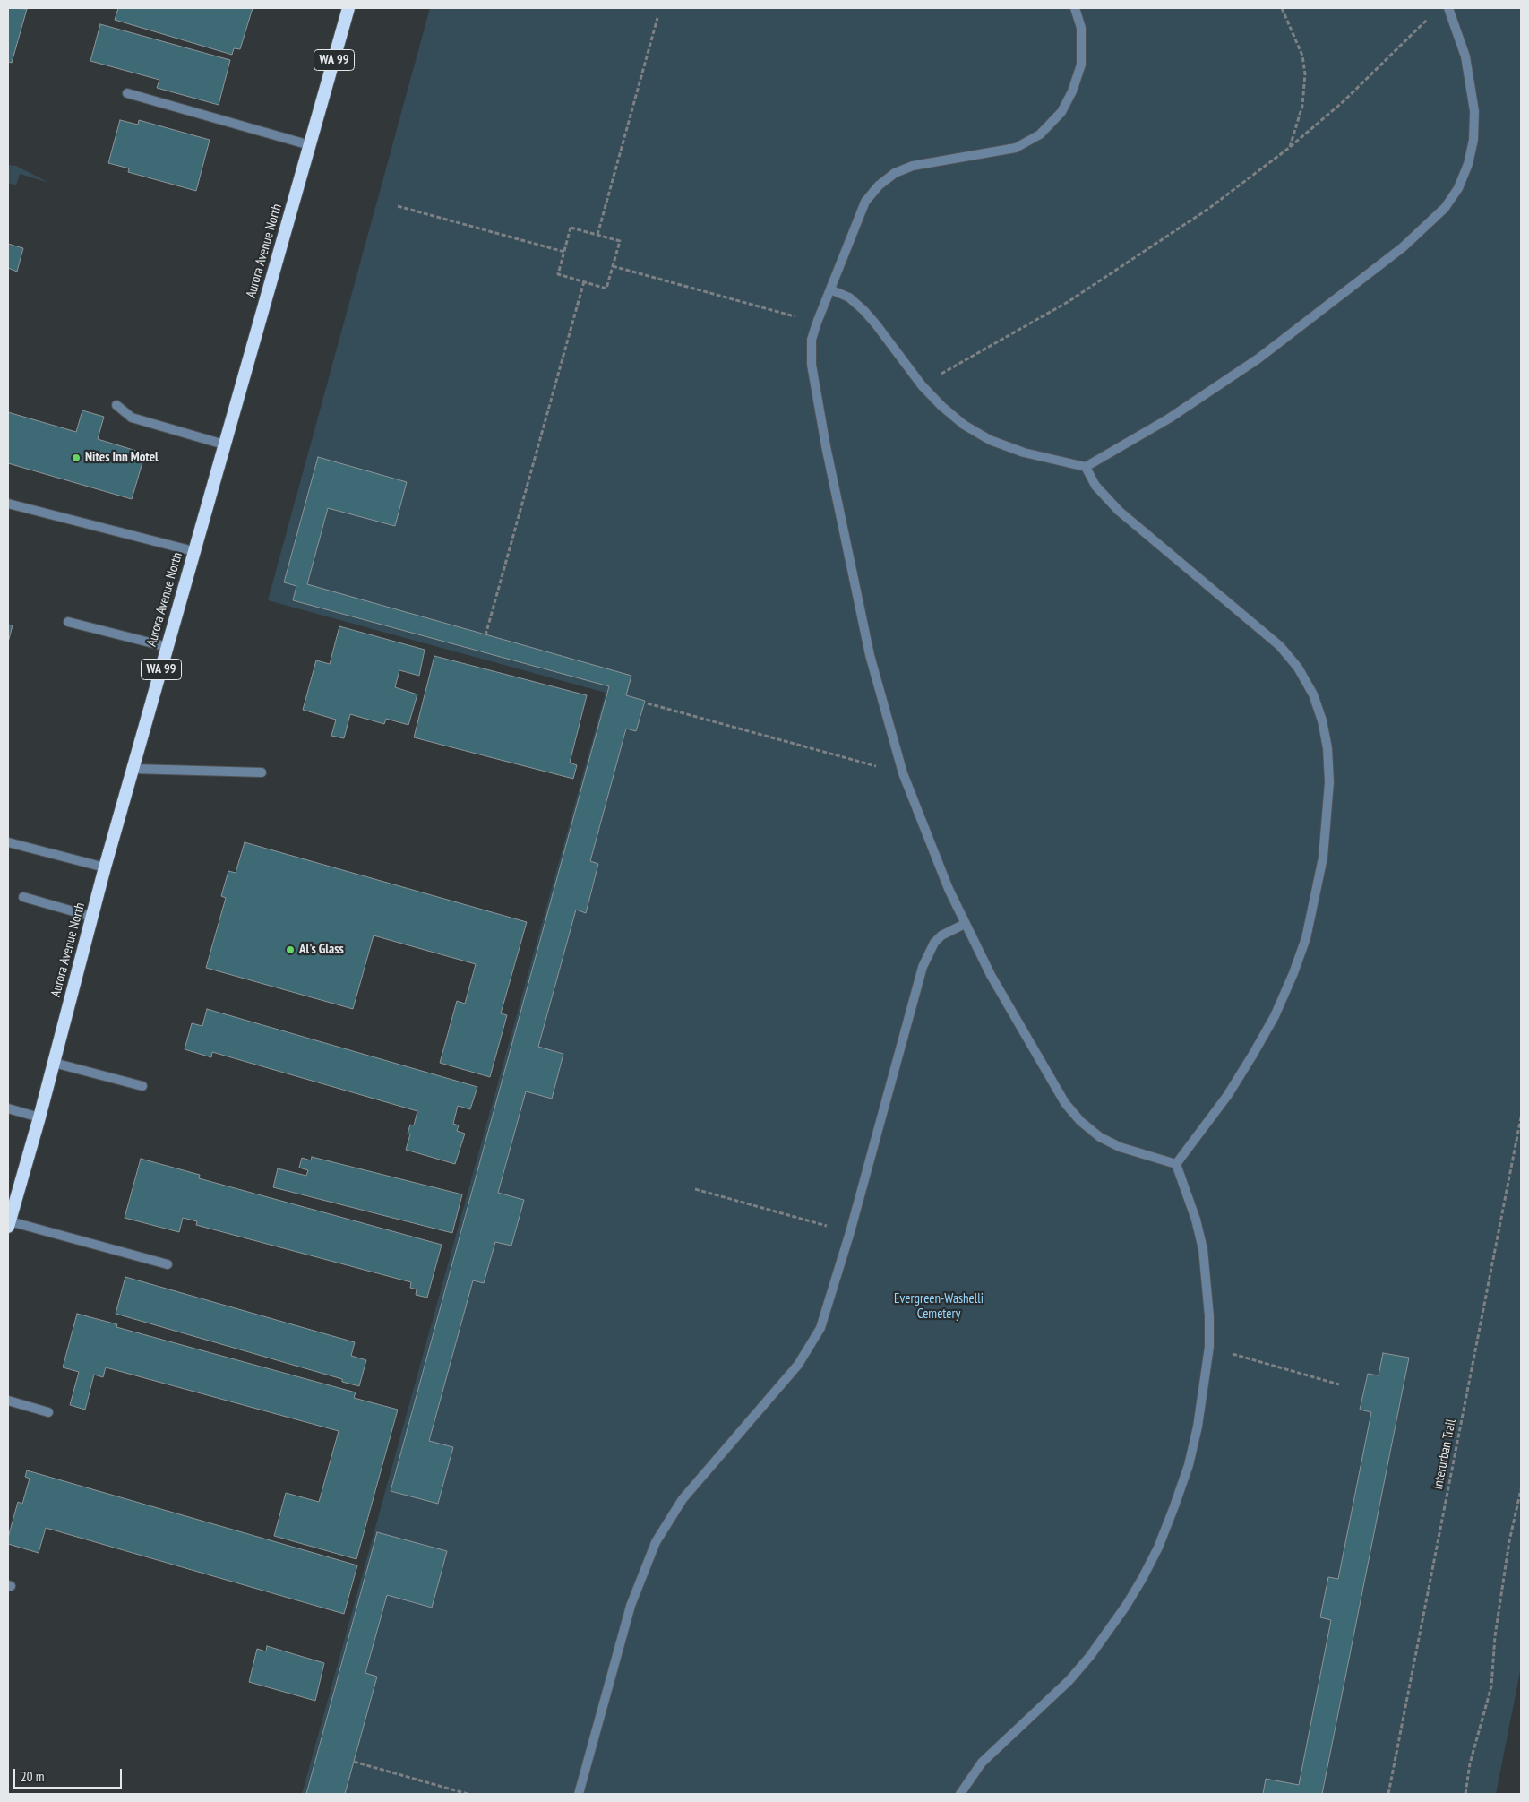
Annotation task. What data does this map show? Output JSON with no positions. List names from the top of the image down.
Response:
{
  "streets": {
    "highway": ["WA 99", "Aurora Avenue North"],
    "path": ["Interurban Trail"]
  },
  "parks": ["Evergreen-Washelli Cemetery"],
  "places": ["Nites Inn Motel", "Al's Glass"],
  "scale_bar": "20 m"
}
